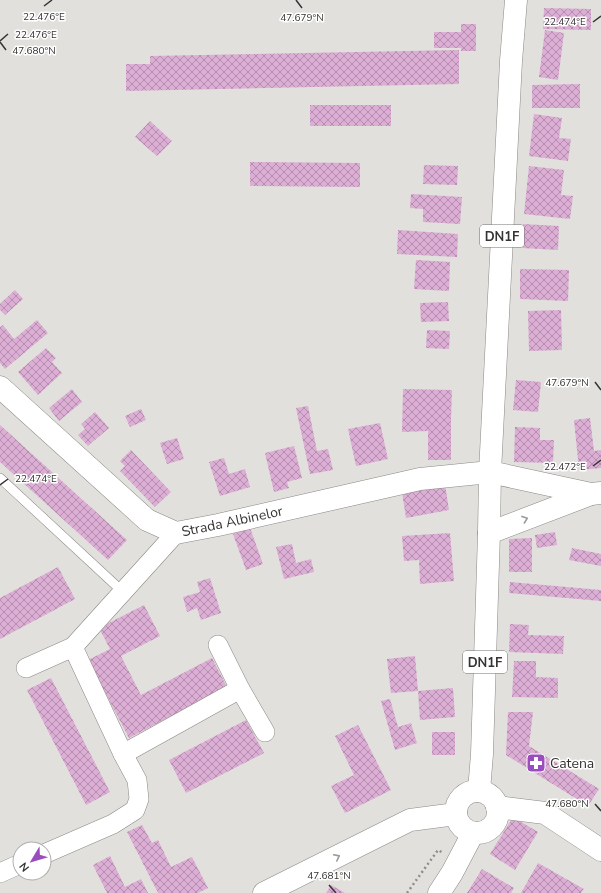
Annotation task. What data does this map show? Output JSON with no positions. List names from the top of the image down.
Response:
{
  "streets": {
    "main road": ["DN1F", "Strada Albinelor"]
  },
  "crossings": [
    ["DN1F", "Strada Albinelor"]
  ],
  "places": {
    "pharmacy": ["Catena"]
  },
  "north": "bottom left",
  "coordinates": [
    "22.476°E",
    "47.679°N",
    "22.474°E",
    "47.680°N",
    "22.472°E",
    "47.681°N"
  ]
}
